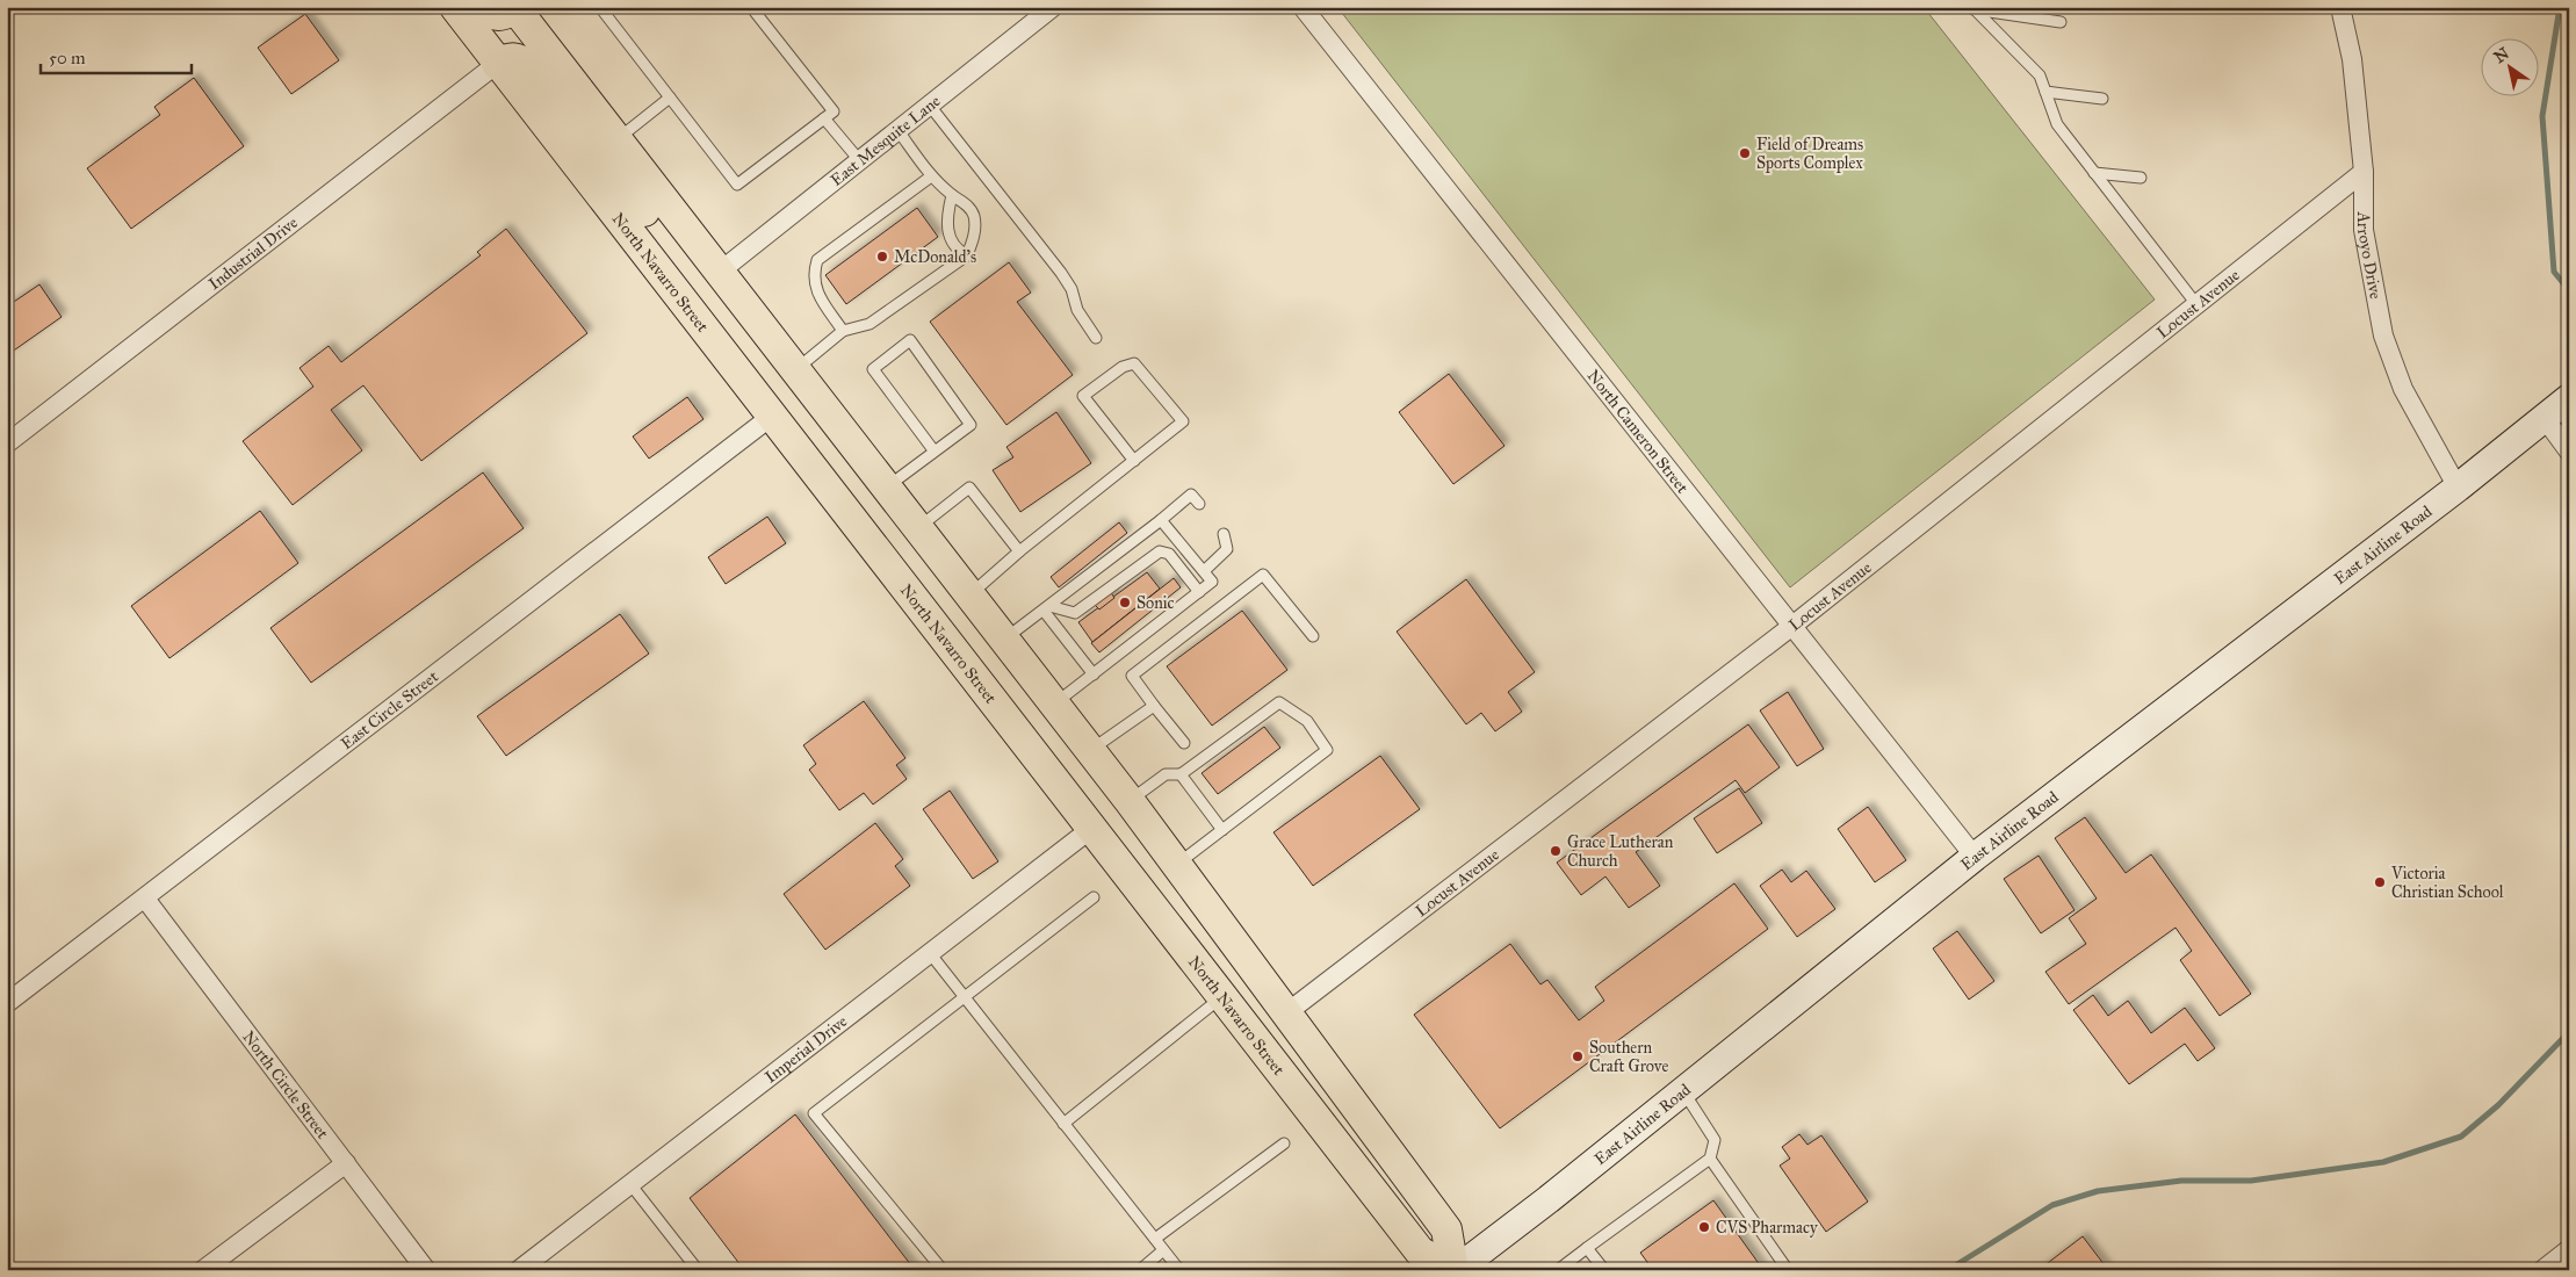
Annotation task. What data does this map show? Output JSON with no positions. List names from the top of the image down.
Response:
{
  "streets": {
    "main road": ["North Navarro Street", "East Airline Road"],
    "street": [
      "East Mesquite Lane",
      "Industrial Drive",
      "Arroyo Drive",
      "Locust Avenue",
      "North Cameron Street",
      "East Circle Street",
      "Imperial Drive",
      "North Circle Street"
    ]
  },
  "crossings": [
    ["Industrial Drive", "North Navarro Street"],
    ["Arroyo Drive", "Locust Avenue"],
    ["Arroyo Drive", "East Airline Road"],
    ["North Navarro Street", "East Airline Road"],
    ["North Navarro Street", "East Circle Street"],
    ["North Navarro Street", "Imperial Drive"],
    ["Locust Avenue", "North Cameron Street"],
    ["North Cameron Street", "East Airline Road"],
    ["East Circle Street", "North Circle Street"]
  ],
  "places": [
    "Field of Dreams Sports Complex",
    "McDonald's",
    "Sonic",
    "Grace Lutheran Church",
    "Victoria Christian School",
    "Southern Craft Grove",
    "CVS Pharmacy"
  ],
  "scale_bar": "50 m",
  "north": "top left"
}
